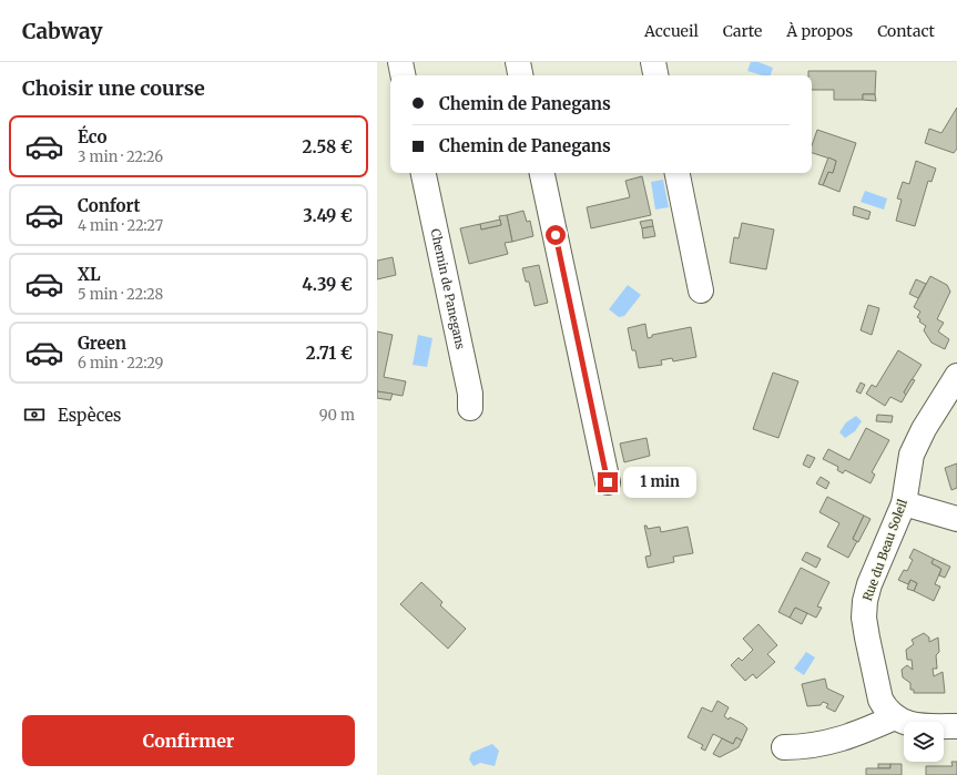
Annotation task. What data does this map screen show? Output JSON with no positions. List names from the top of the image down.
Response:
{
  "streets": {
    "street": ["Chemin de Panegans", "Rue du Beau Soleil"]
  },
  "page": {
    "header": "Cabway",
    "nav": [
      "Accueil",
      "Carte",
      "À propos",
      "Contact"
    ],
    "heading": "Choisir une course",
    "banner": ["Chemin de Panegans", "Chemin de Panegans"],
    "list": [
      {
        "name": "Éco",
        "note": "3 min · 22:26",
        "value": "2.58 €"
      },
      {
        "name": "Confort",
        "note": "4 min · 22:27",
        "value": "3.49 €"
      },
      {
        "name": "XL",
        "note": "5 min · 22:28",
        "value": "4.39 €"
      },
      {
        "name": "Green",
        "note": "6 min · 22:29",
        "value": "2.71 €"
      }
    ],
    "pay": ["Espèces", "90 m"],
    "bubble": "1 min",
    "buttons": "Confirmer"
  }
}
